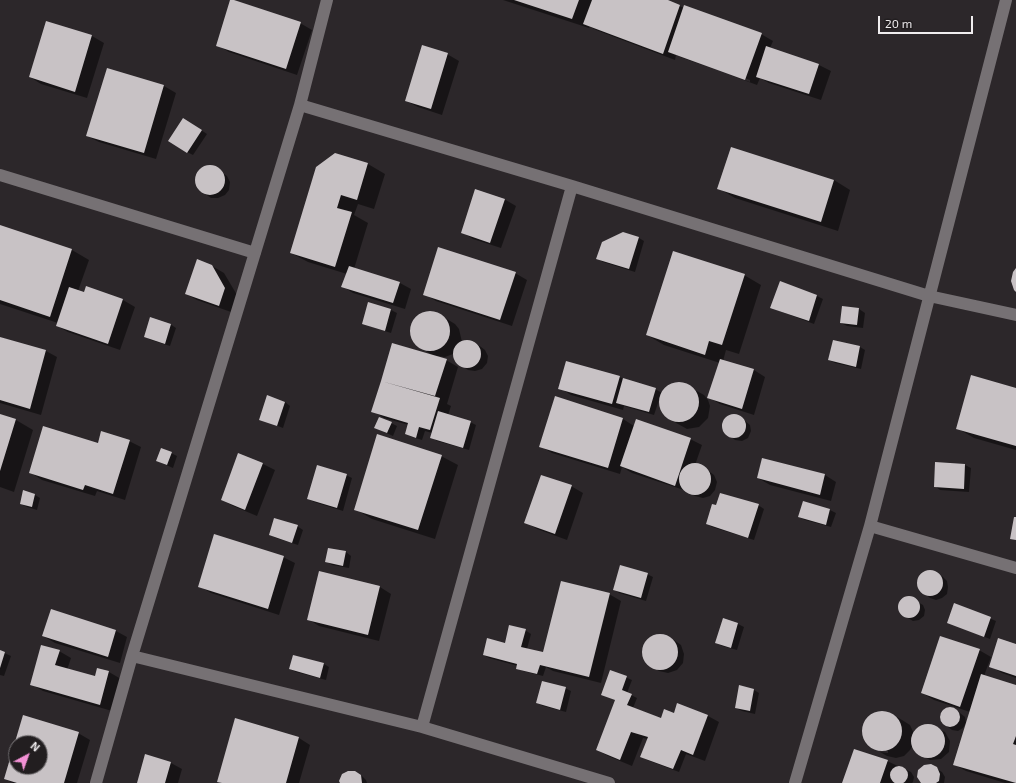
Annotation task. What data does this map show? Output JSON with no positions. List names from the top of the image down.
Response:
{
  "scale_bar": "20 m",
  "north": "top right"
}
